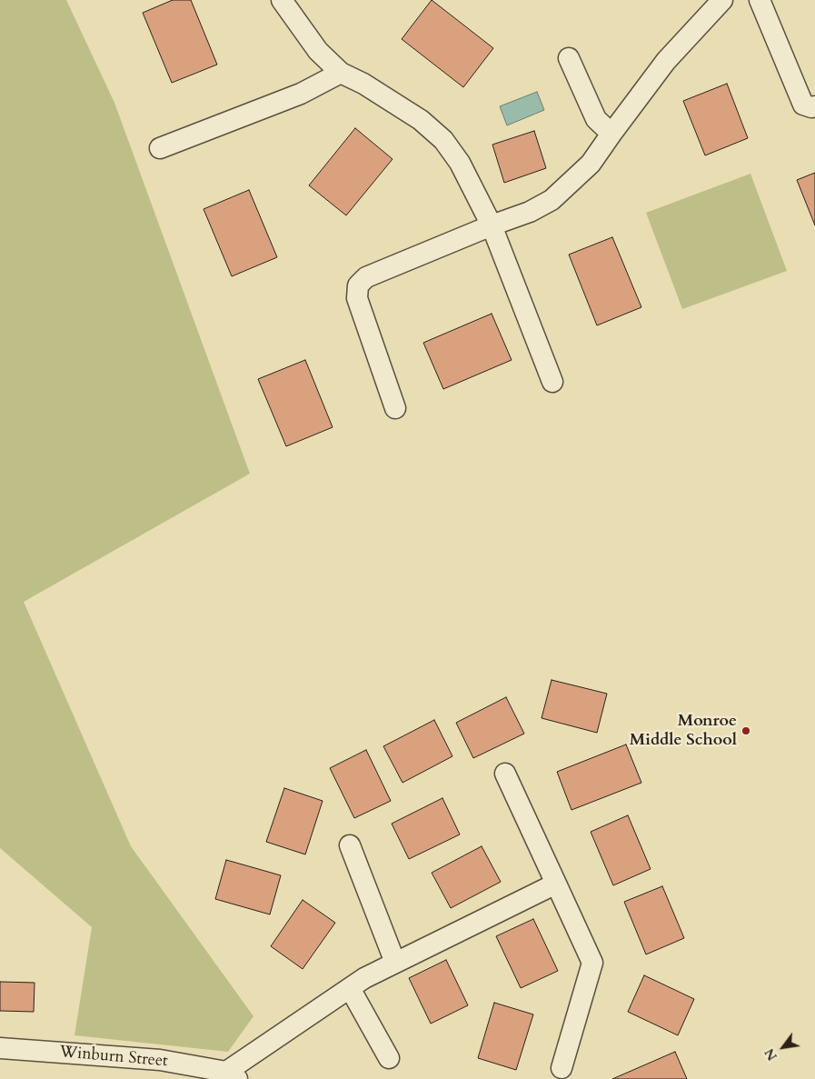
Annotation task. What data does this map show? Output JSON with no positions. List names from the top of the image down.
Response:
{
  "streets": {
    "street": ["Winburn Street"]
  },
  "places": ["Monroe Middle School"],
  "north": "bottom left"
}
